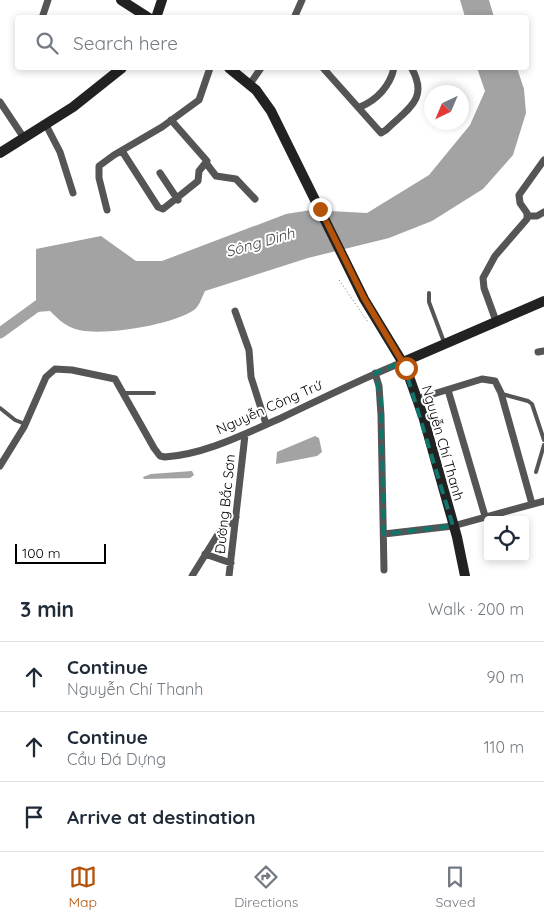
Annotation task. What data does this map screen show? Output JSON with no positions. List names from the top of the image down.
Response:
{
  "streets": {
    "main road": ["Nguyễn Công Trứ", "Nguyễn Chí Thanh"],
    "street": ["Đường Bắc Sơn"]
  },
  "crossings": [
    ["Nguyễn Công Trứ", "Nguyễn Chí Thanh"],
    ["Nguyễn Công Trứ", "Đường Bắc Sơn"]
  ],
  "water": ["Sông Dinh"],
  "scale_bar": "100 m",
  "north": "bottom left",
  "page": {
    "search": "Search here",
    "scale": "100 m",
    "heading": ["3 min", "Walk · 200 m"],
    "list": [
      ["Continue", "Nguyễn Chí Thanh", "90 m"],
      ["Continue", "Cầu Đá Dựng", "110 m"],
      "Arrive at destination"
    ],
    "nav": ["Map", "Directions", "Saved"]
  }
}
